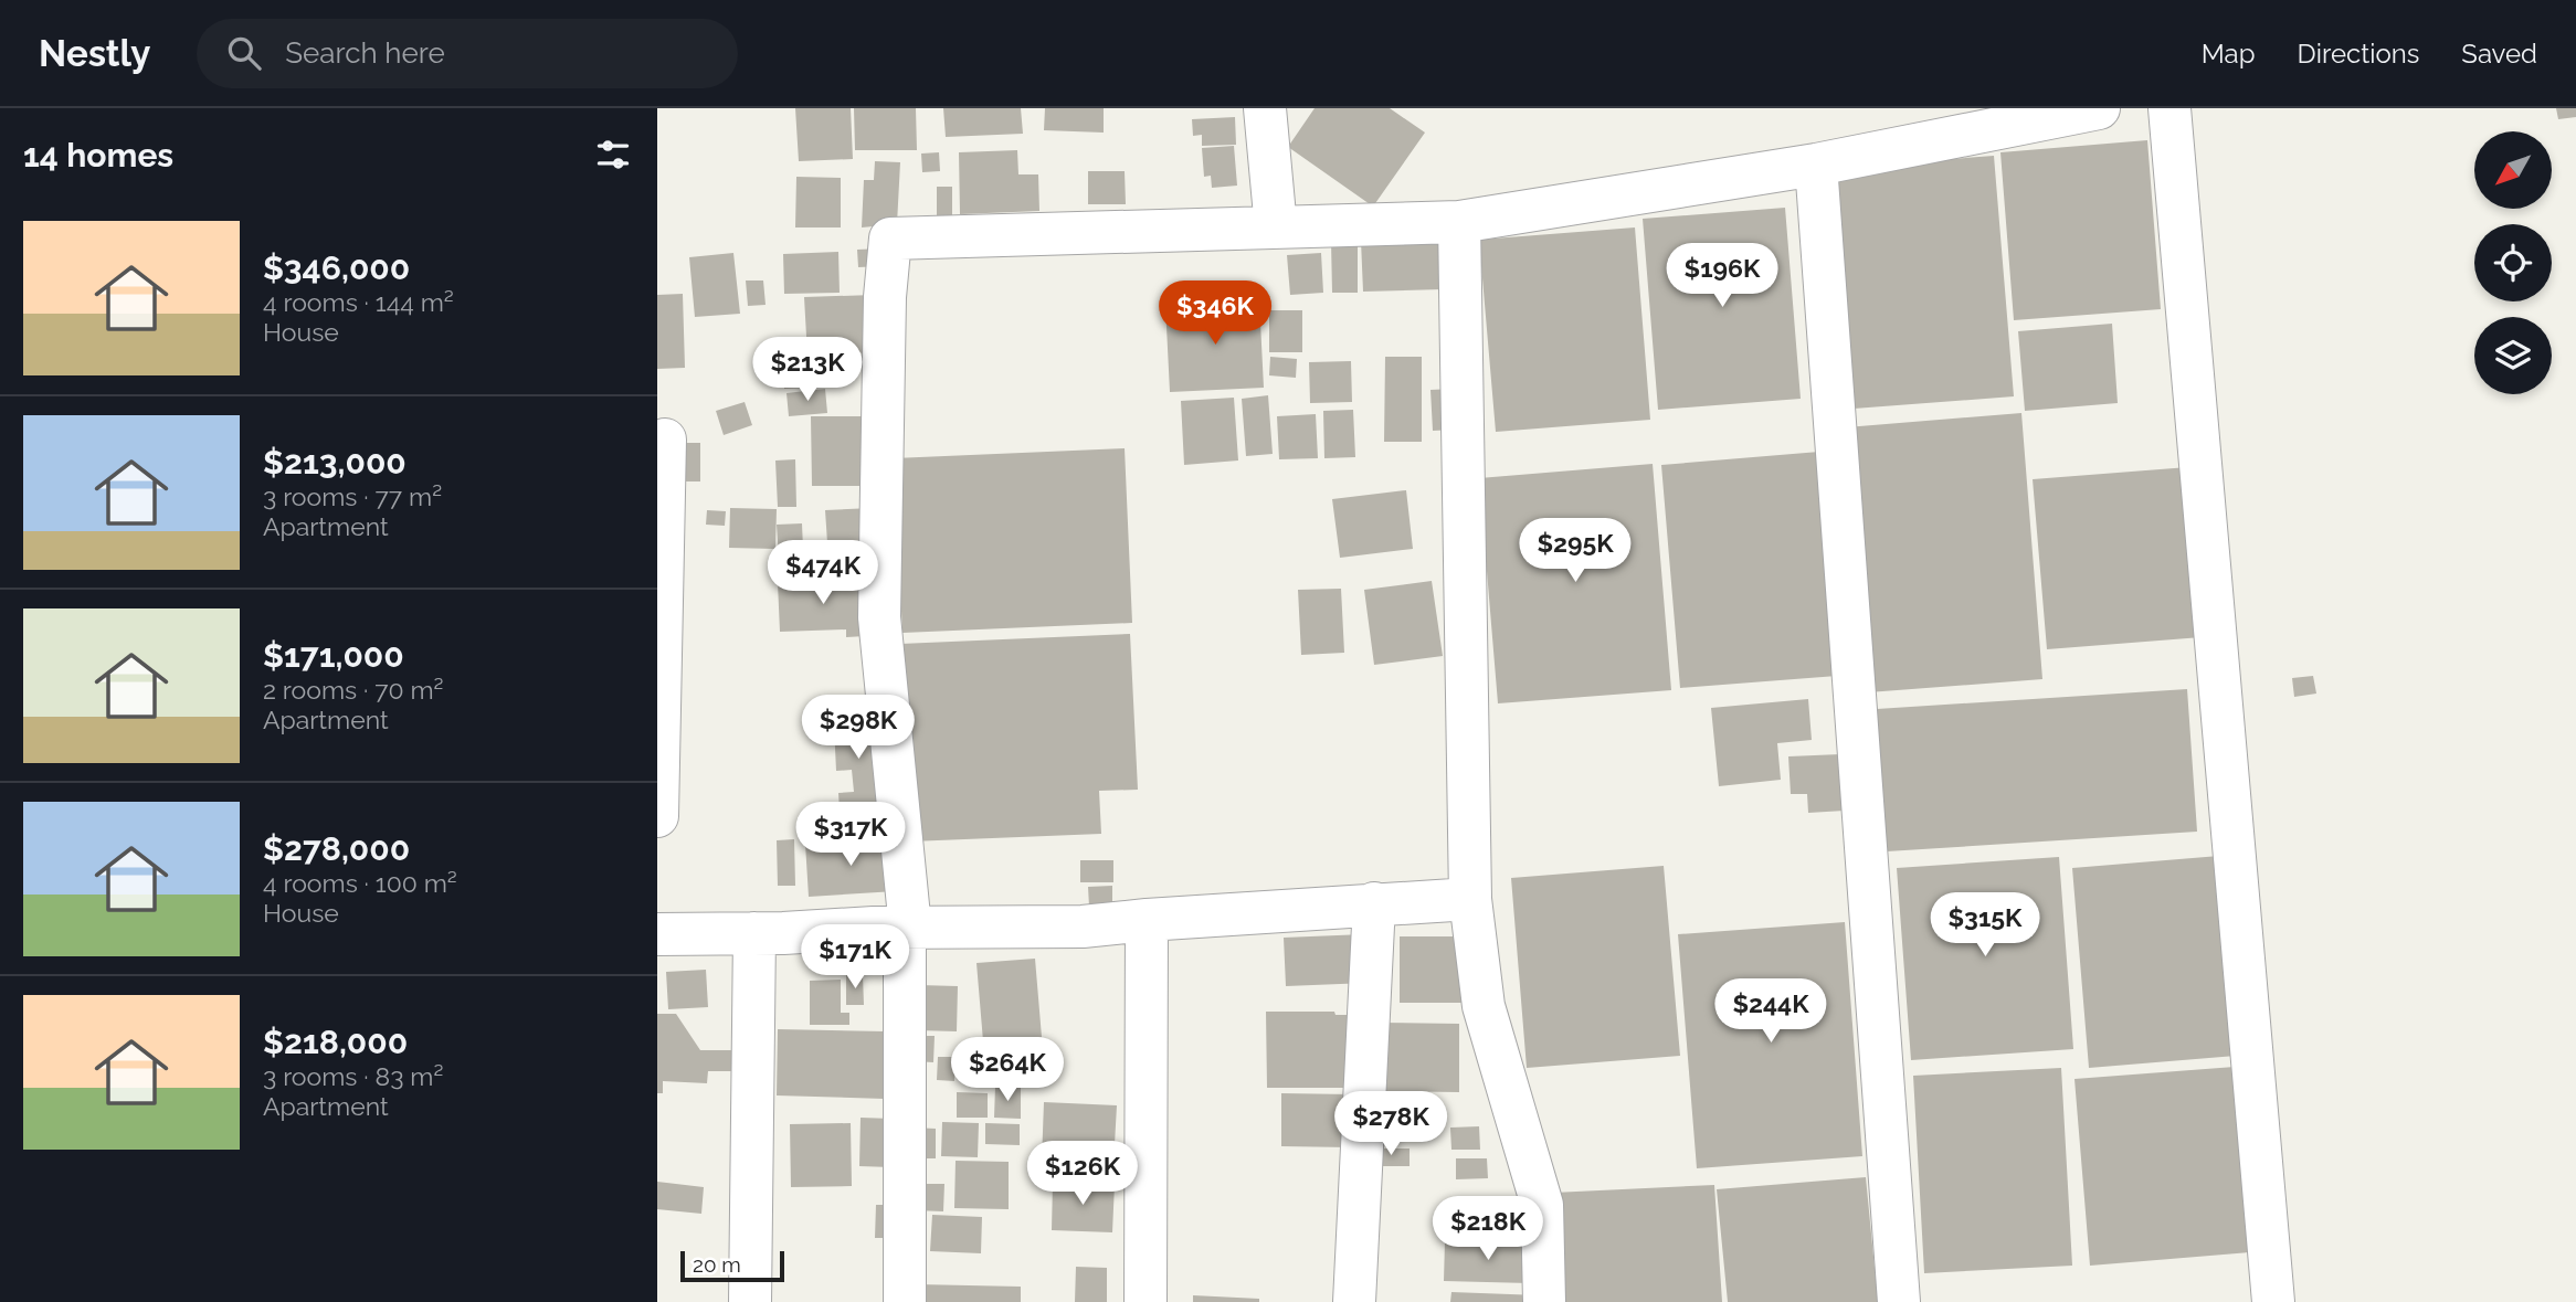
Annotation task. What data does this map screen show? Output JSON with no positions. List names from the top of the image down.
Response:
{
  "scale_bar": "20 m",
  "north": "bottom left",
  "page": {
    "header": "Nestly",
    "search": "Search here",
    "nav": ["Map", "Directions", "Saved"],
    "heading": "14 homes",
    "list": [
      {
        "name": "$346,000",
        "note": "4 rooms · 144 m² · House"
      },
      {
        "name": "$213,000",
        "note": "3 rooms · 77 m² · Apartment"
      },
      {
        "name": "$171,000",
        "note": "2 rooms · 70 m² · Apartment"
      },
      {
        "name": "$278,000",
        "note": "4 rooms · 100 m² · House"
      },
      {
        "name": "$218,000",
        "note": "3 rooms · 83 m² · Apartment"
      }
    ],
    "price": [
      "$196K",
      "$346K",
      "$213K",
      "$295K",
      "$474K",
      "$298K",
      "$317K",
      "$315K",
      "$171K",
      "$244K",
      "$264K",
      "$278K",
      "$126K",
      "$218K"
    ],
    "scale": "20 m"
  }
}
